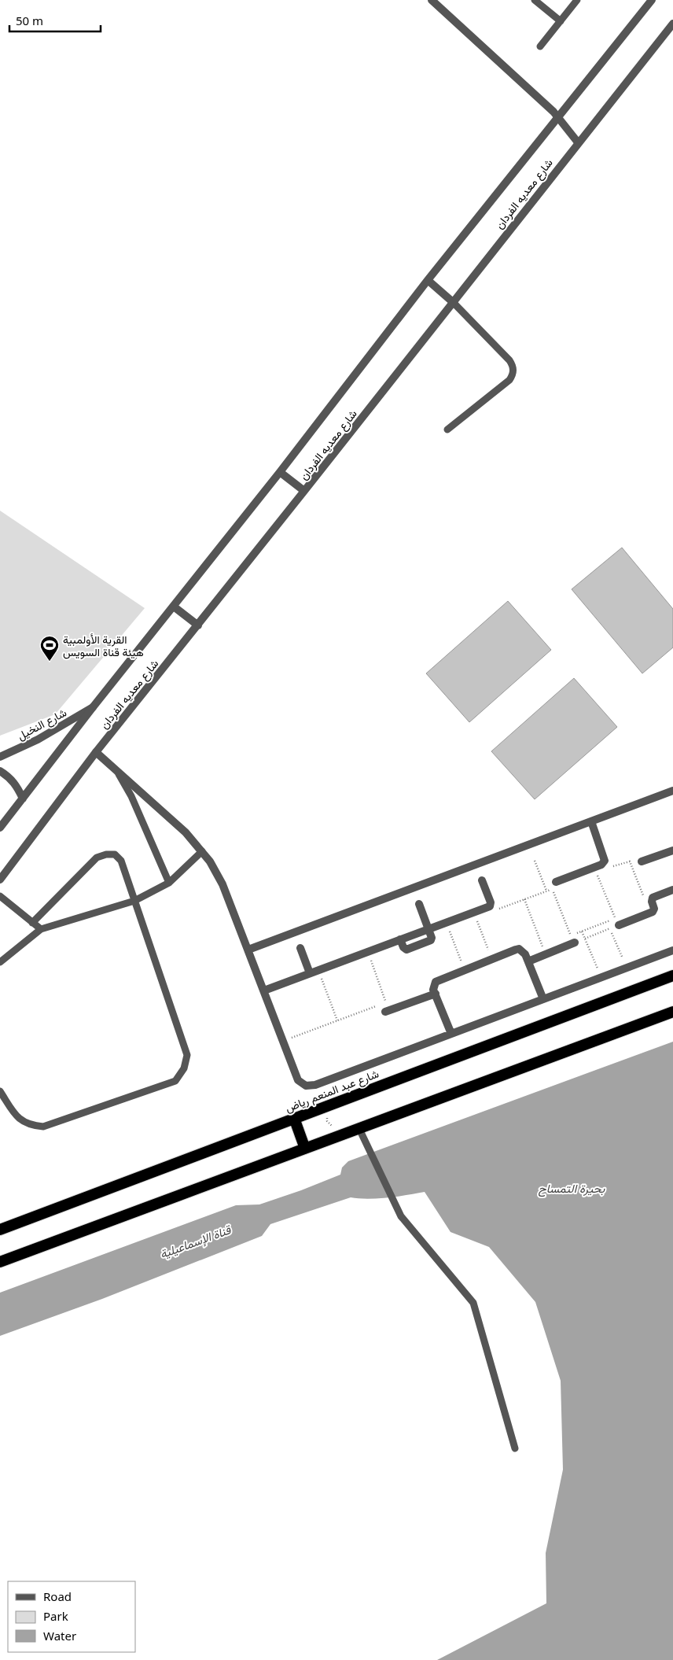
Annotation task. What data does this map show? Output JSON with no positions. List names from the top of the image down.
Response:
{
  "streets": {
    "highway": ["شارع عبد المنعم رياض"],
    "street": ["شارع معديه الفردان", "شارع النخيل"]
  },
  "crossings": [
    ["شارع معديه الفردان", "شارع النخيل"]
  ],
  "water": ["بحيرة التمساح", "قناة الإسماعيلية"],
  "places": {
    "sports": ["القرية الأولمبية هيئة قناة السويس"]
  },
  "legend": ["Road", "Park", "Water"],
  "scale_bar": "50 m"
}
